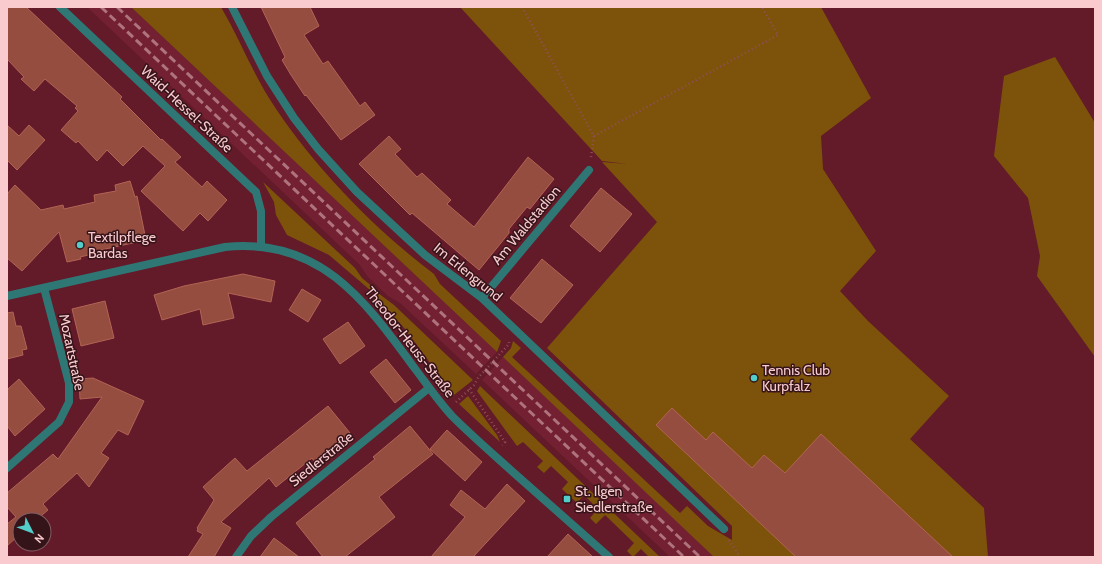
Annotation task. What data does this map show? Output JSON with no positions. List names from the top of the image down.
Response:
{
  "streets": {
    "street": [
      "Waid-Hessel-Straße",
      "Am Waldstadion",
      "Im Erlengrund",
      "Theodor-Heuss-Straße",
      "Mozartstraße",
      "Siedlerstraße"
    ]
  },
  "crossings": [
    ["Waid-Hessel-Straße", "Theodor-Heuss-Straße"],
    ["Am Waldstadion", "Im Erlengrund"],
    ["Theodor-Heuss-Straße", "Mozartstraße"],
    ["Theodor-Heuss-Straße", "Siedlerstraße"]
  ],
  "places": {
    "other": ["Textilpflege Bardas", "Tennis Club Kurpfalz"],
    "transit": ["St. Ilgen Siedlerstraße"]
  },
  "north": "bottom right"
}
